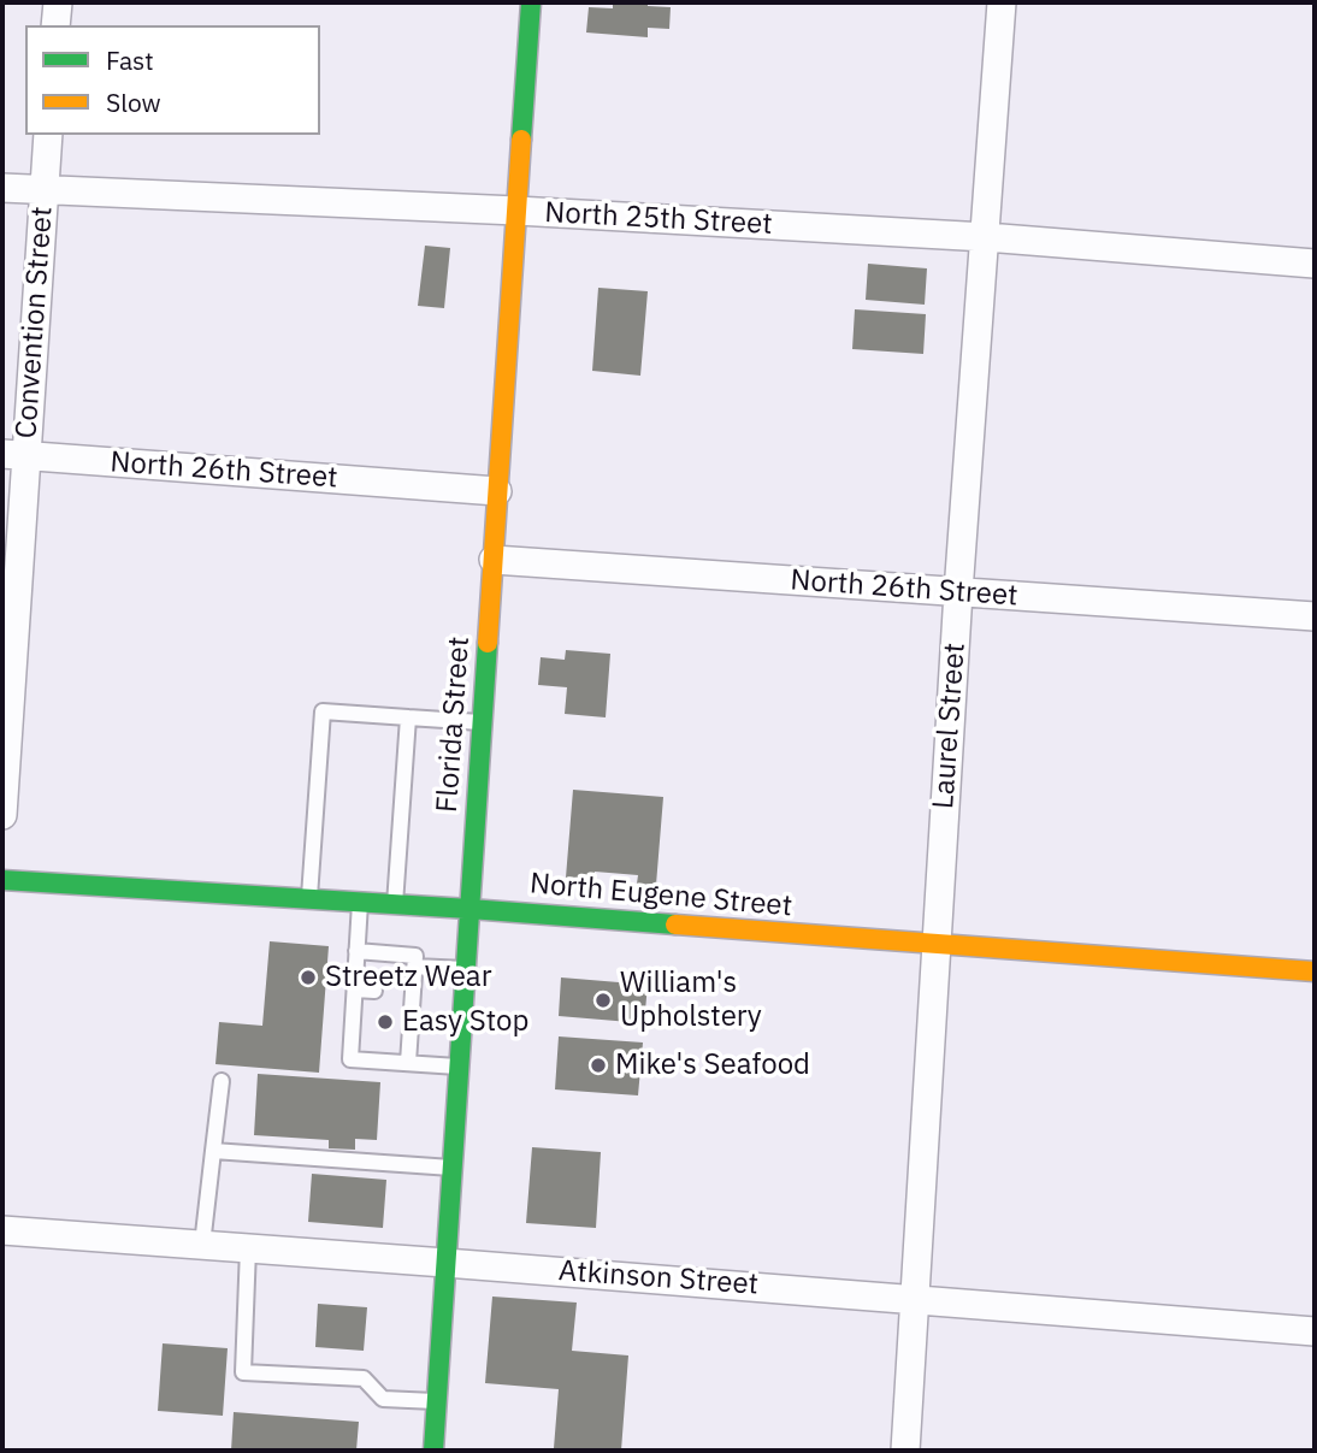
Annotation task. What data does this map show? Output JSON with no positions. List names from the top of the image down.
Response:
{
  "streets": {
    "main road": ["Florida Street", "North Eugene Street"],
    "street": [
      "North 25th Street",
      "Convention Street",
      "North 26th Street",
      "Laurel Street",
      "Atkinson Street"
    ]
  },
  "crossings": [
    ["North 25th Street", "Convention Street"],
    ["North 25th Street", "Florida Street"],
    ["North 25th Street", "Laurel Street"],
    ["Convention Street", "North 26th Street"],
    ["North 26th Street", "Florida Street"],
    ["North 26th Street", "Laurel Street"],
    ["Florida Street", "North Eugene Street"],
    ["Florida Street", "Atkinson Street"],
    ["Laurel Street", "North Eugene Street"],
    ["Laurel Street", "Atkinson Street"]
  ],
  "places": [
    "Streetz Wear",
    "William's Upholstery",
    "Easy Stop",
    "Mike's Seafood"
  ],
  "legend": ["Fast", "Slow"]
}
